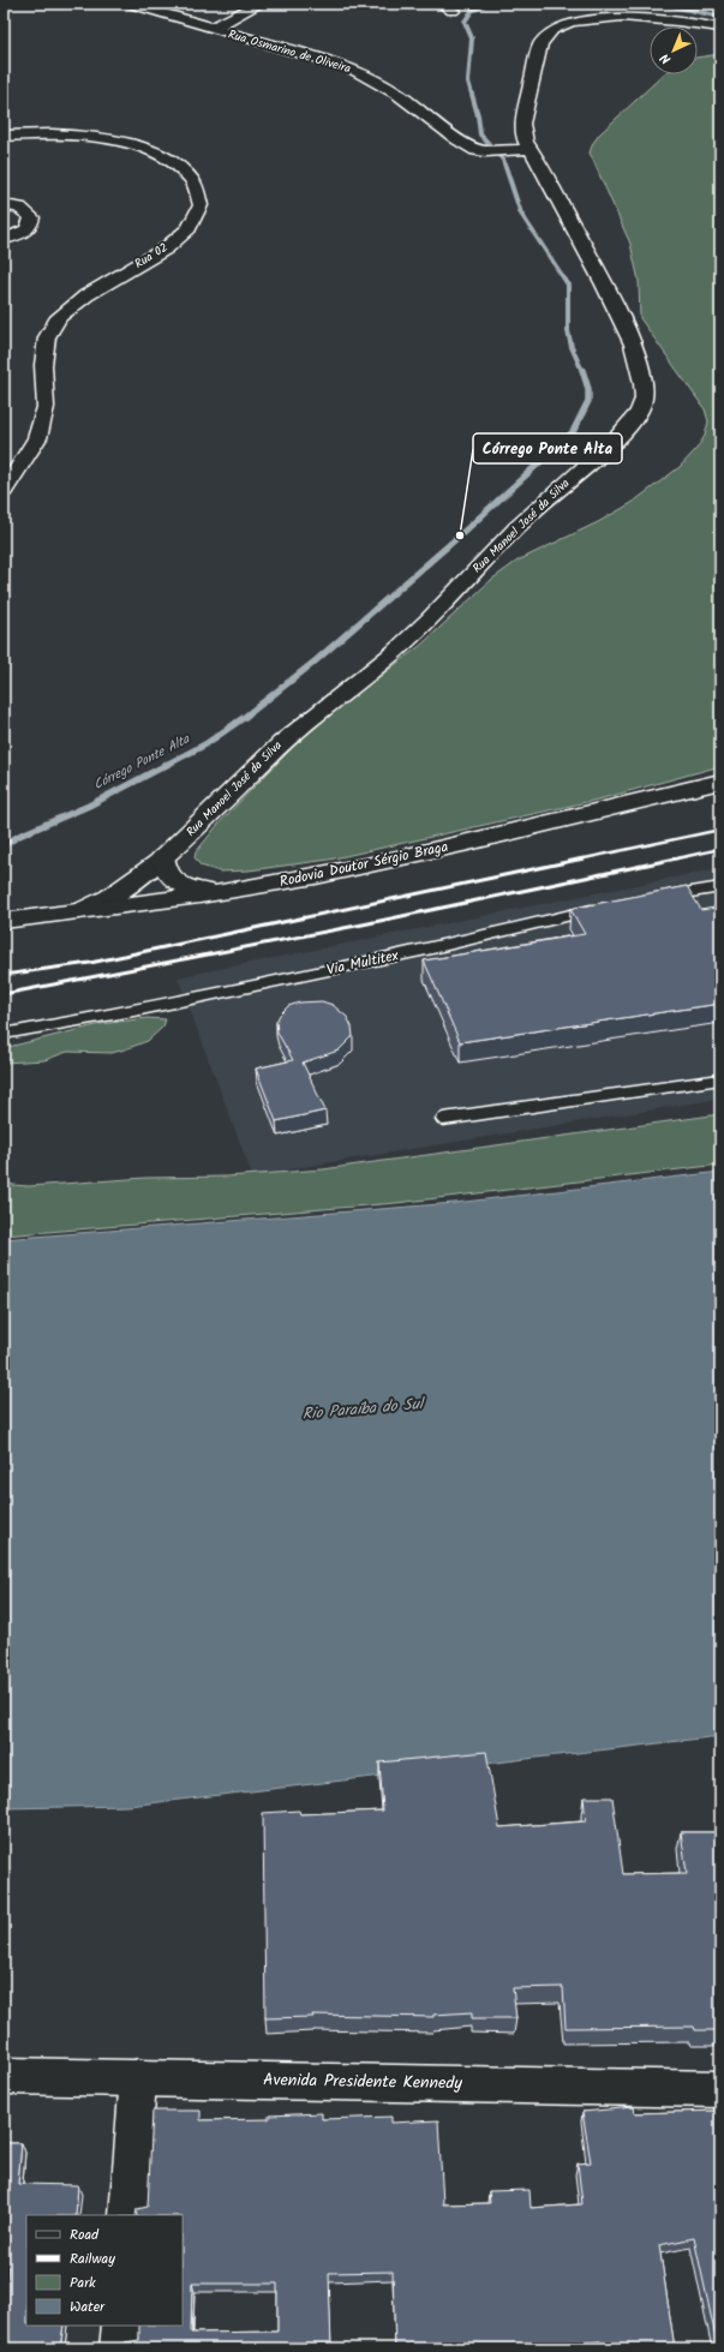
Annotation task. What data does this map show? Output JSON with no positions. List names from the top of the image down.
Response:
{
  "streets": {
    "street": [
      "Rua Osmarino de Oliveira",
      "Rua 02",
      "Rua Manoel José da Silva",
      "Rodovia Doutor Sérgio Braga",
      "Avenida Presidente Kennedy"
    ],
    "lane": ["Via Multitex"]
  },
  "crossings": [
    ["Rua Osmarino de Oliveira", "Rua Manoel José da Silva"],
    ["Rua Manoel José da Silva", "Rodovia Doutor Sérgio Braga"]
  ],
  "water": ["Córrego Ponte Alta", "Rio Paraíba do Sul"],
  "places": ["Córrego Ponte Alta"],
  "legend": [
    "Road",
    "Railway",
    "Park",
    "Water"
  ],
  "north": "bottom left"
}
